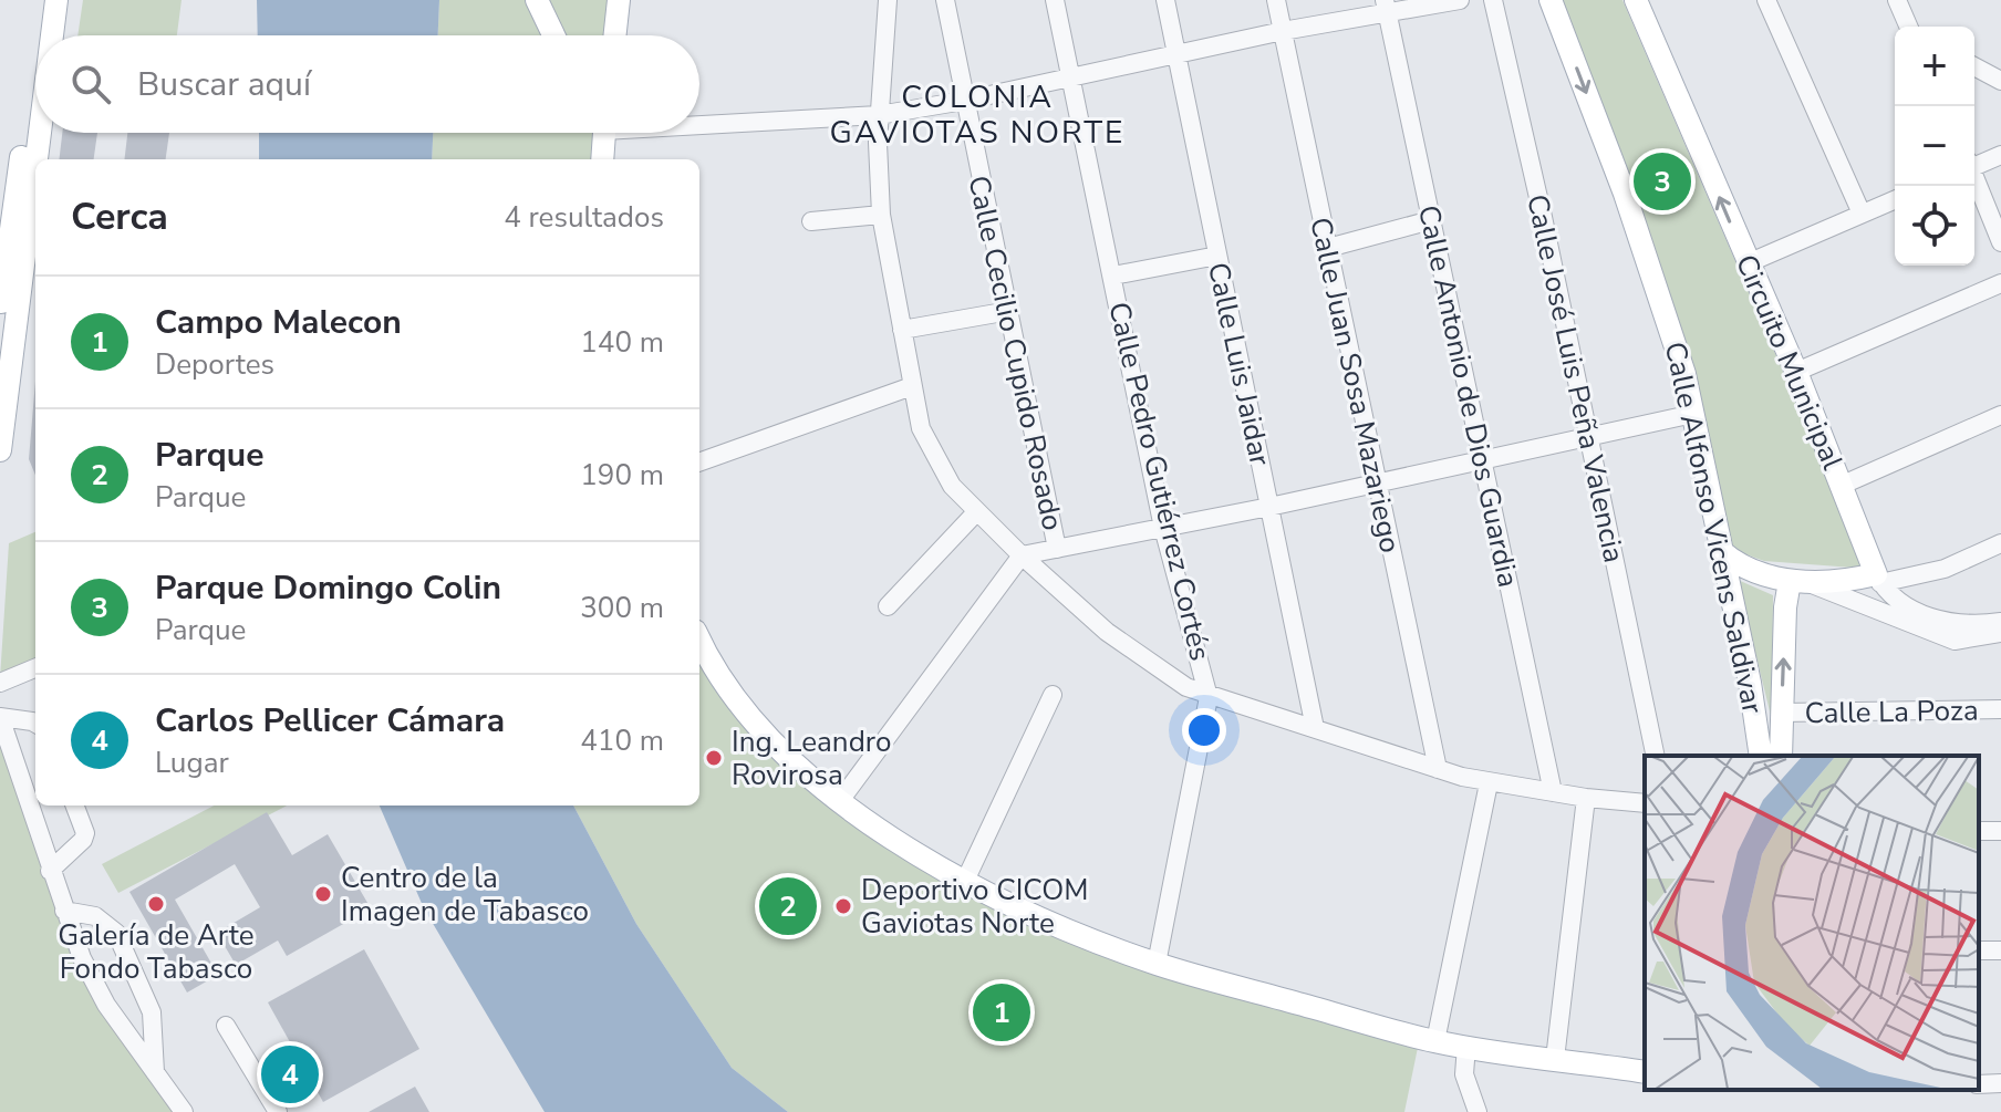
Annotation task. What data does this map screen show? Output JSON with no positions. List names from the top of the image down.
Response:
{
  "streets": {
    "main road": ["Circuito Municipal", "Calle Alfonso Vicens Saldivar"],
    "street": [
      "Calle Cecilio Cupido Rosado",
      "Calle Luis Jaidar",
      "Calle José Luis Peña Valencia",
      "Calle Juan Sosa Mazariego",
      "Calle Antonio de Dios Guardia",
      "Calle Pedro Gutiérrez Cortés",
      "Calle La Poza"
    ]
  },
  "one_way": ["Circuito Municipal", "Calle Alfonso Vicens Saldivar"],
  "districts": ["COLONIA GAVIOTAS NORTE"],
  "places": [
    "Ing. Leandro Rovirosa",
    "Centro de la Imagen de Tabasco",
    "Galería de Arte Fondo Tabasco",
    "Deportivo CICOM Gaviotas Norte"
  ],
  "page": {
    "map_buttons": ["+", "−"],
    "search": "Buscar aquí",
    "pins": [
      "3",
      "2",
      "1",
      "4"
    ],
    "heading": ["Cerca", "4 resultados"],
    "list": [
      {
        "mark": "1",
        "name": "Campo Malecon",
        "note": "Deportes",
        "value": "140 m"
      },
      {
        "mark": "2",
        "name": "Parque",
        "note": "Parque",
        "value": "190 m"
      },
      {
        "mark": "3",
        "name": "Parque Domingo Colin",
        "note": "Parque",
        "value": "300 m"
      },
      {
        "mark": "4",
        "name": "Carlos Pellicer Cámara",
        "note": "Lugar",
        "value": "410 m"
      }
    ]
  }
}
